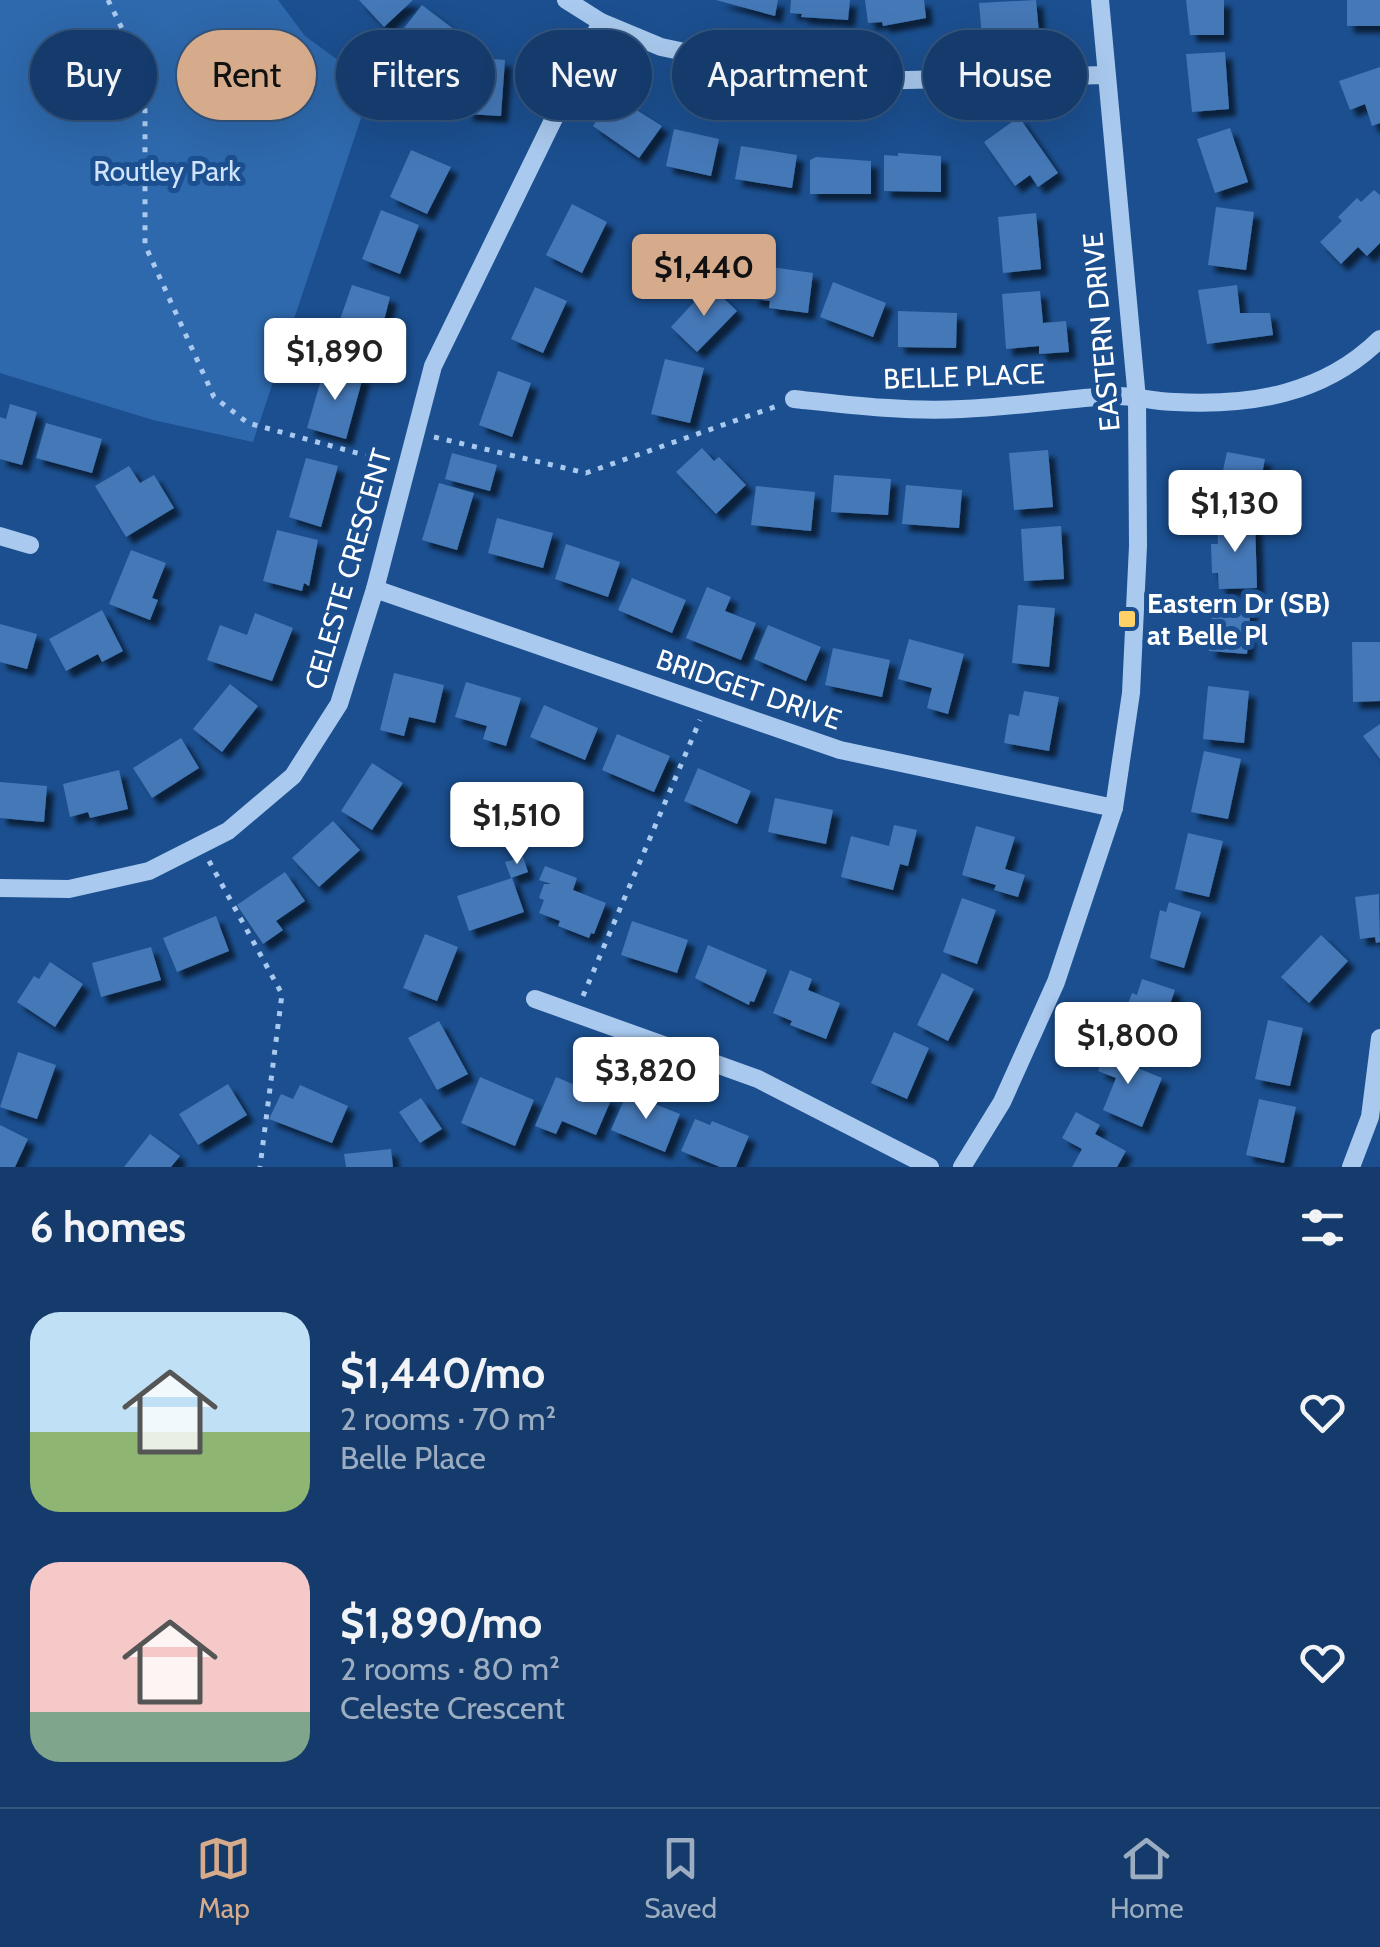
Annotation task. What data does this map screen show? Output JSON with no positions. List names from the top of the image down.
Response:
{
  "streets": {
    "street": [
      "EASTERN DRIVE",
      "BELLE PLACE",
      "CELESTE CRESCENT",
      "BRIDGET DRIVE"
    ]
  },
  "crossings": [
    ["EASTERN DRIVE", "BELLE PLACE"],
    ["EASTERN DRIVE", "BRIDGET DRIVE"],
    ["CELESTE CRESCENT", "BRIDGET DRIVE"]
  ],
  "parks": ["Routley Park"],
  "places": {
    "transit": ["Eastern Dr (SB) at Belle Pl"]
  },
  "page": {
    "chip": [
      "Buy",
      "Rent",
      "Filters",
      "New",
      "Apartment",
      "House"
    ],
    "price": [
      "$1,440",
      "$1,890",
      "$1,130",
      "$1,510",
      "$1,800",
      "$3,820"
    ],
    "heading": "6 homes",
    "list": [
      {
        "name": "$1,440/mo",
        "note": "2 rooms · 70 m² · Belle Place"
      },
      {
        "name": "$1,890/mo",
        "note": "2 rooms · 80 m² · Celeste Crescent"
      }
    ],
    "tabs": ["Map", "Saved", "Home"]
  }
}
